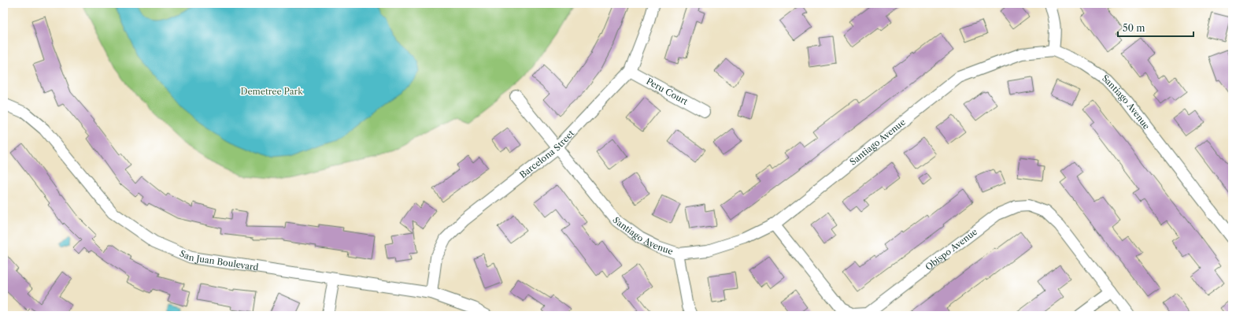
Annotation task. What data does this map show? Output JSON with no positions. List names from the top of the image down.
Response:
{
  "streets": {
    "street": [
      "Peru Court",
      "Santiago Avenue",
      "Barcelona Street",
      "Obispo Avenue",
      "San Juan Boulevard"
    ]
  },
  "crossings": [
    ["Peru Court", "Barcelona Street"],
    ["Santiago Avenue", "Barcelona Street"],
    ["Santiago Avenue", "Obispo Avenue"],
    ["Barcelona Street", "San Juan Boulevard"]
  ],
  "parks": ["Demetree Park"],
  "scale_bar": "50 m"
}
